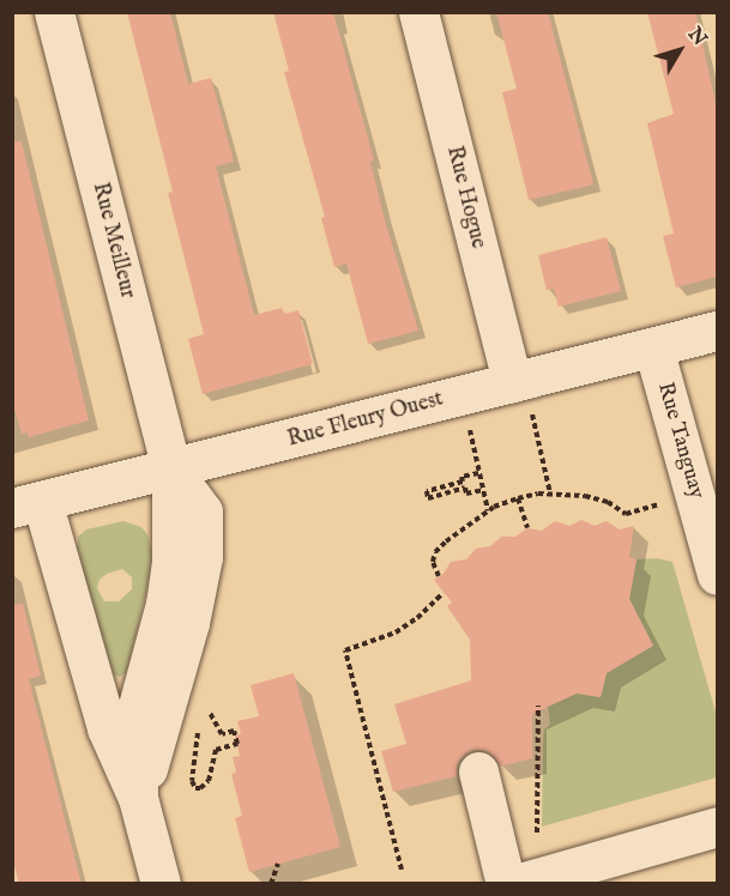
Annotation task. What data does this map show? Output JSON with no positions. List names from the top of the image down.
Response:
{
  "streets": {
    "street": [
      "Rue Hogue",
      "Rue Meilleur",
      "Rue Fleury Ouest",
      "Rue Tanguay"
    ]
  },
  "crossings": [
    ["Rue Hogue", "Rue Fleury Ouest"],
    ["Rue Meilleur", "Rue Fleury Ouest"],
    ["Rue Fleury Ouest", "Rue Tanguay"]
  ],
  "north": "top right"
}
